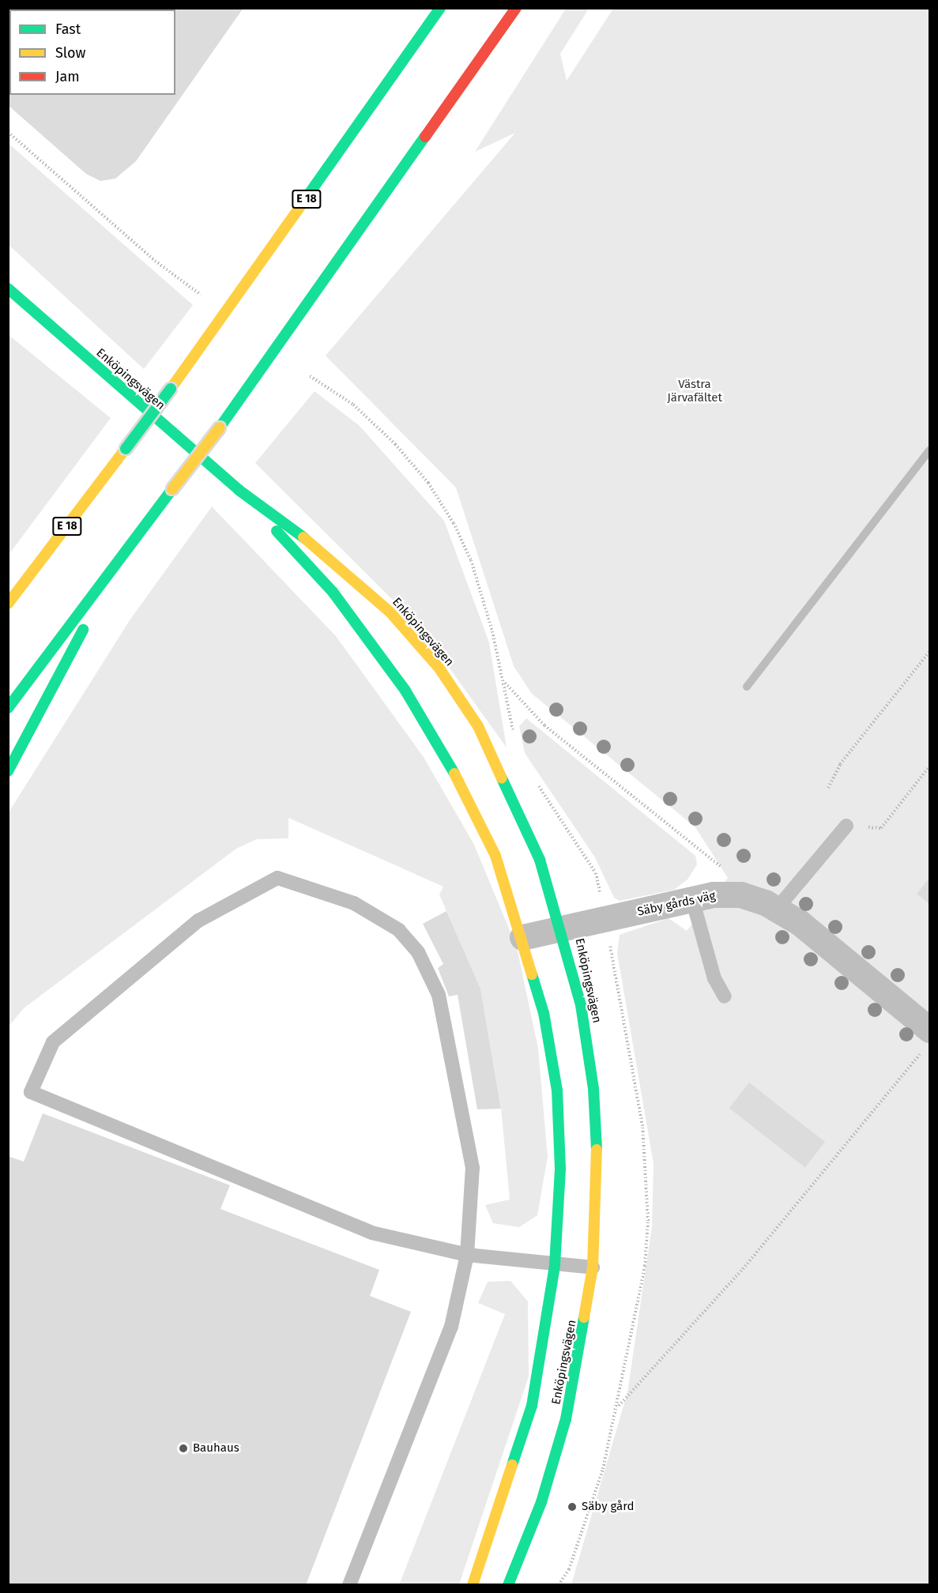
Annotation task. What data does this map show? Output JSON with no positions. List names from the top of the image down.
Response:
{
  "streets": {
    "main road": ["E 18", "Enköpingsvägen"],
    "street": ["Säby gårds väg"]
  },
  "crossings": [
    ["Enköpingsvägen", "Säby gårds väg"]
  ],
  "parks": ["Västra Järvafältet"],
  "places": ["Bauhaus", "Säby gård"],
  "legend": ["Fast", "Slow", "Jam"]
}
